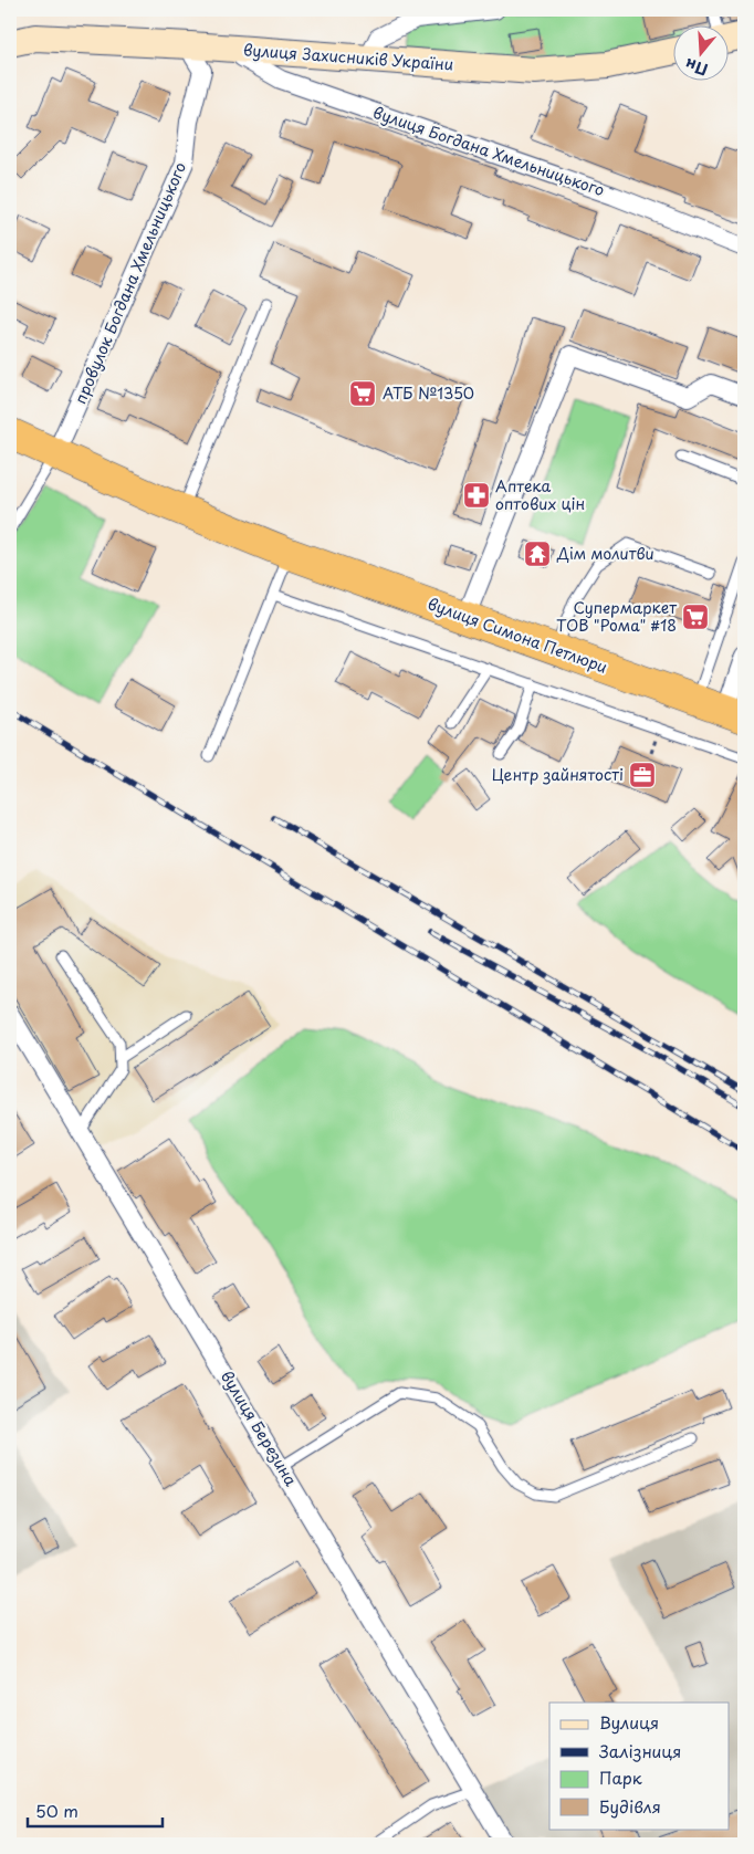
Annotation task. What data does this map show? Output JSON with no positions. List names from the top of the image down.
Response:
{
  "streets": {
    "highway": ["вулиця Симона Петлюри"],
    "street": [
      "вулиця Захисників України",
      "вулиця Богдана Хмельницького",
      "провулок Богдана Хмельницького",
      "вулиця Березина"
    ]
  },
  "crossings": [
    ["вулиця Захисників України", "вулиця Богдана Хмельницького"],
    ["вулиця Захисників України", "провулок Богдана Хмельницького"],
    ["провулок Богдана Хмельницького", "вулиця Симона Петлюри"]
  ],
  "places": {
    "supermarket": ["АТБ №1350", "Супермаркет ТОВ \"Рома\" #18"],
    "pharmacy": ["Аптека оптових цін"],
    "temple": ["Дім молитви"],
    "office": ["Центр зайнятості"]
  },
  "legend": [
    "Вулиця",
    "Залізниця",
    "Парк",
    "Будівля"
  ],
  "scale_bar": "50 m",
  "north": "bottom"
}
